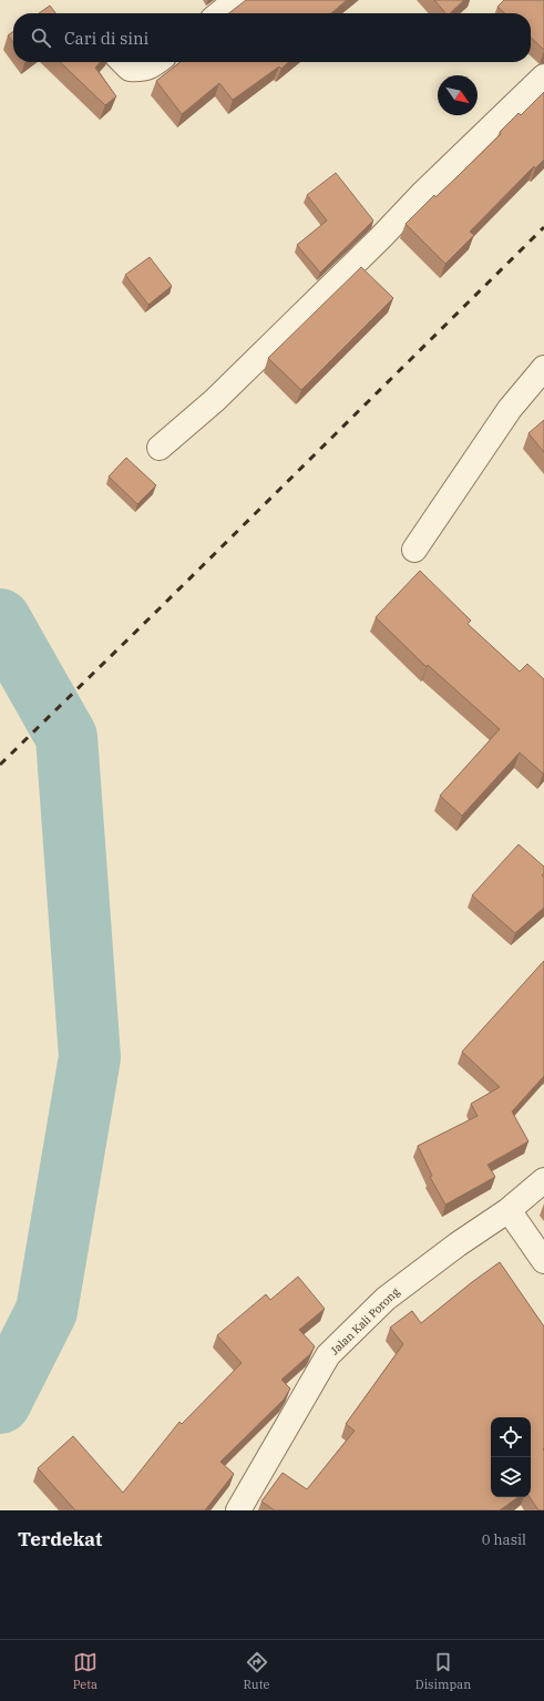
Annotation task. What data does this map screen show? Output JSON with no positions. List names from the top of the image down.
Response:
{
  "streets": {
    "street": ["Jalan Kali Porong"]
  },
  "north": "bottom right",
  "page": {
    "search": "Cari di sini",
    "heading": ["Terdekat", "0 hasil"],
    "nav": ["Peta", "Rute", "Disimpan"]
  }
}
